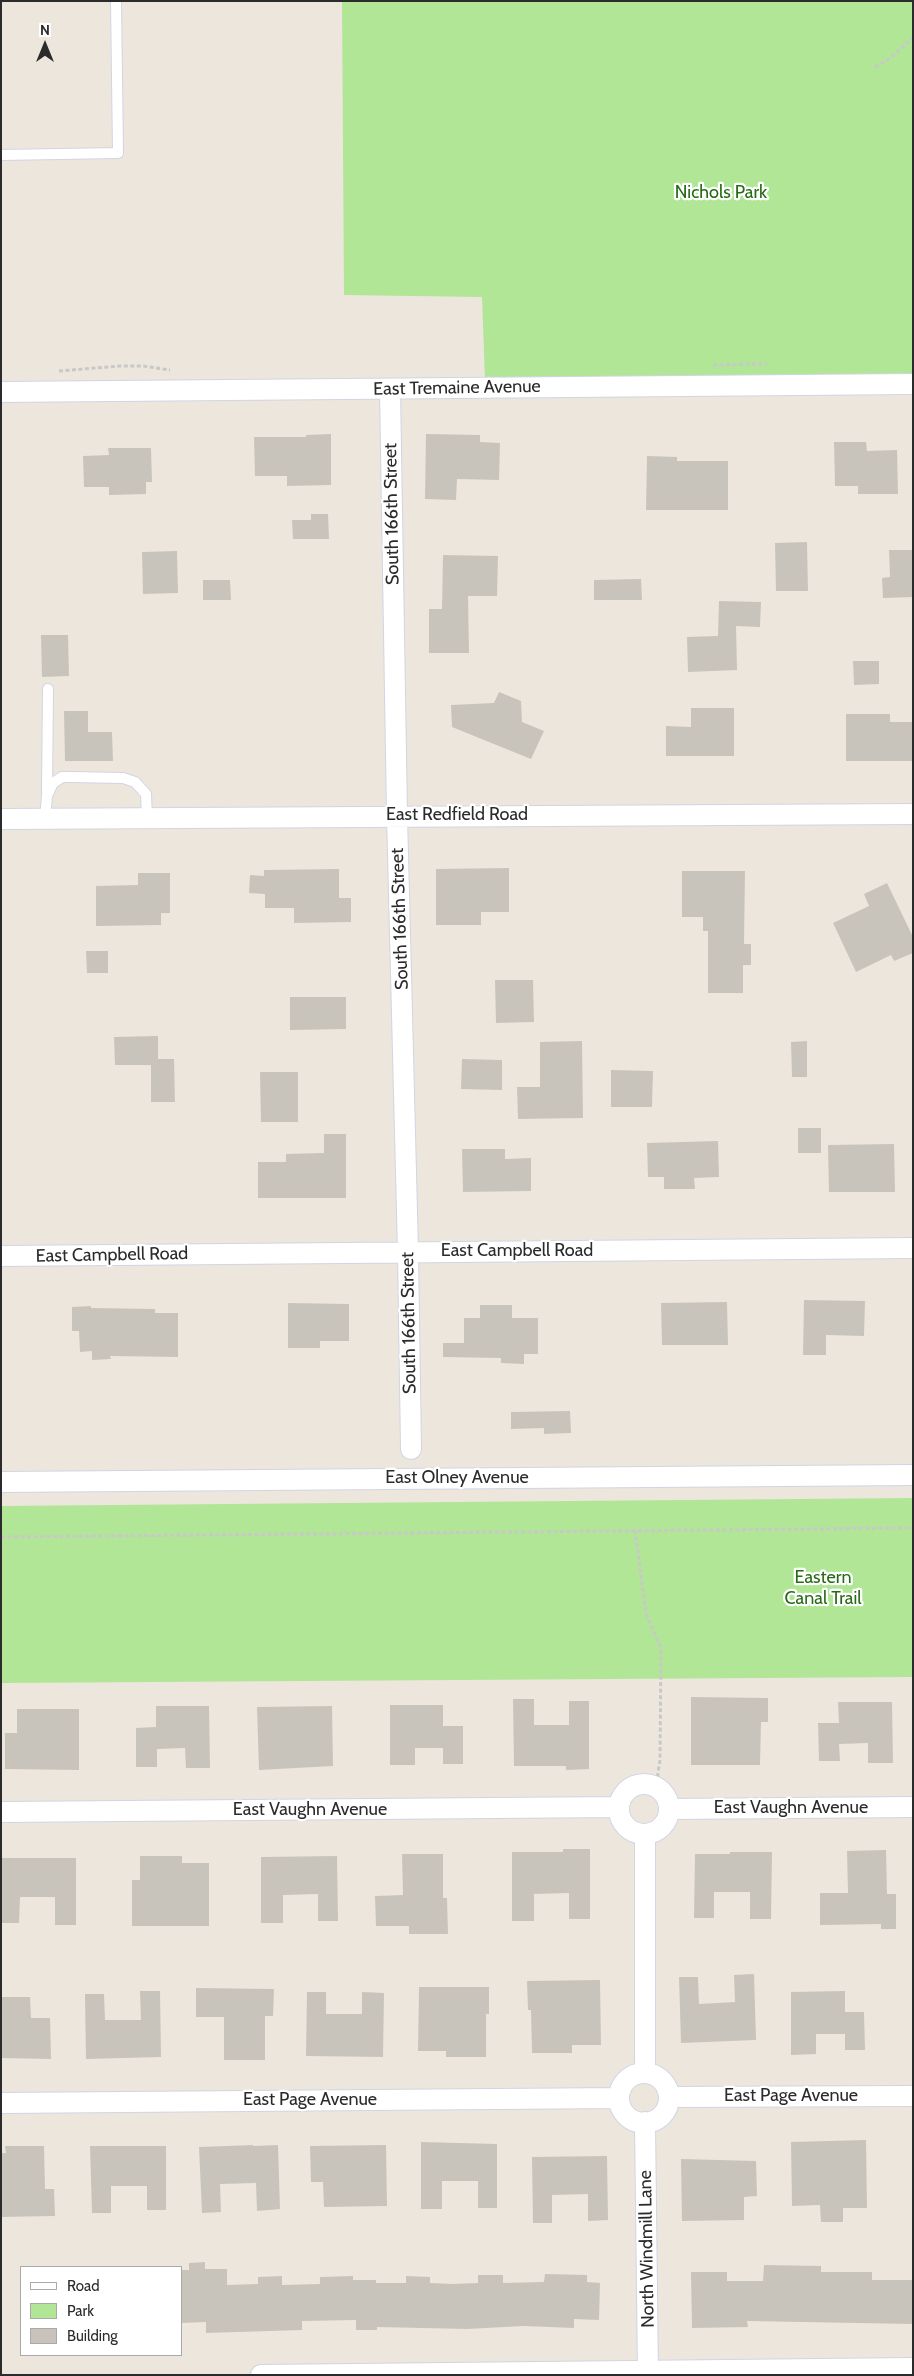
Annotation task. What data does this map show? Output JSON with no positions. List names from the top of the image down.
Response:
{
  "streets": {
    "street": [
      "East Tremaine Avenue",
      "South 166th Street",
      "East Redfield Road",
      "East Campbell Road",
      "East Olney Avenue",
      "East Vaughn Avenue",
      "East Page Avenue",
      "North Windmill Lane"
    ]
  },
  "crossings": [
    ["East Tremaine Avenue", "South 166th Street"],
    ["South 166th Street", "East Redfield Road"],
    ["South 166th Street", "East Campbell Road"],
    ["East Page Avenue", "North Windmill Lane"]
  ],
  "parks": ["Nichols Park", "Eastern Canal Trail"],
  "legend": ["Road", "Park", "Building"],
  "north": "top"
}
